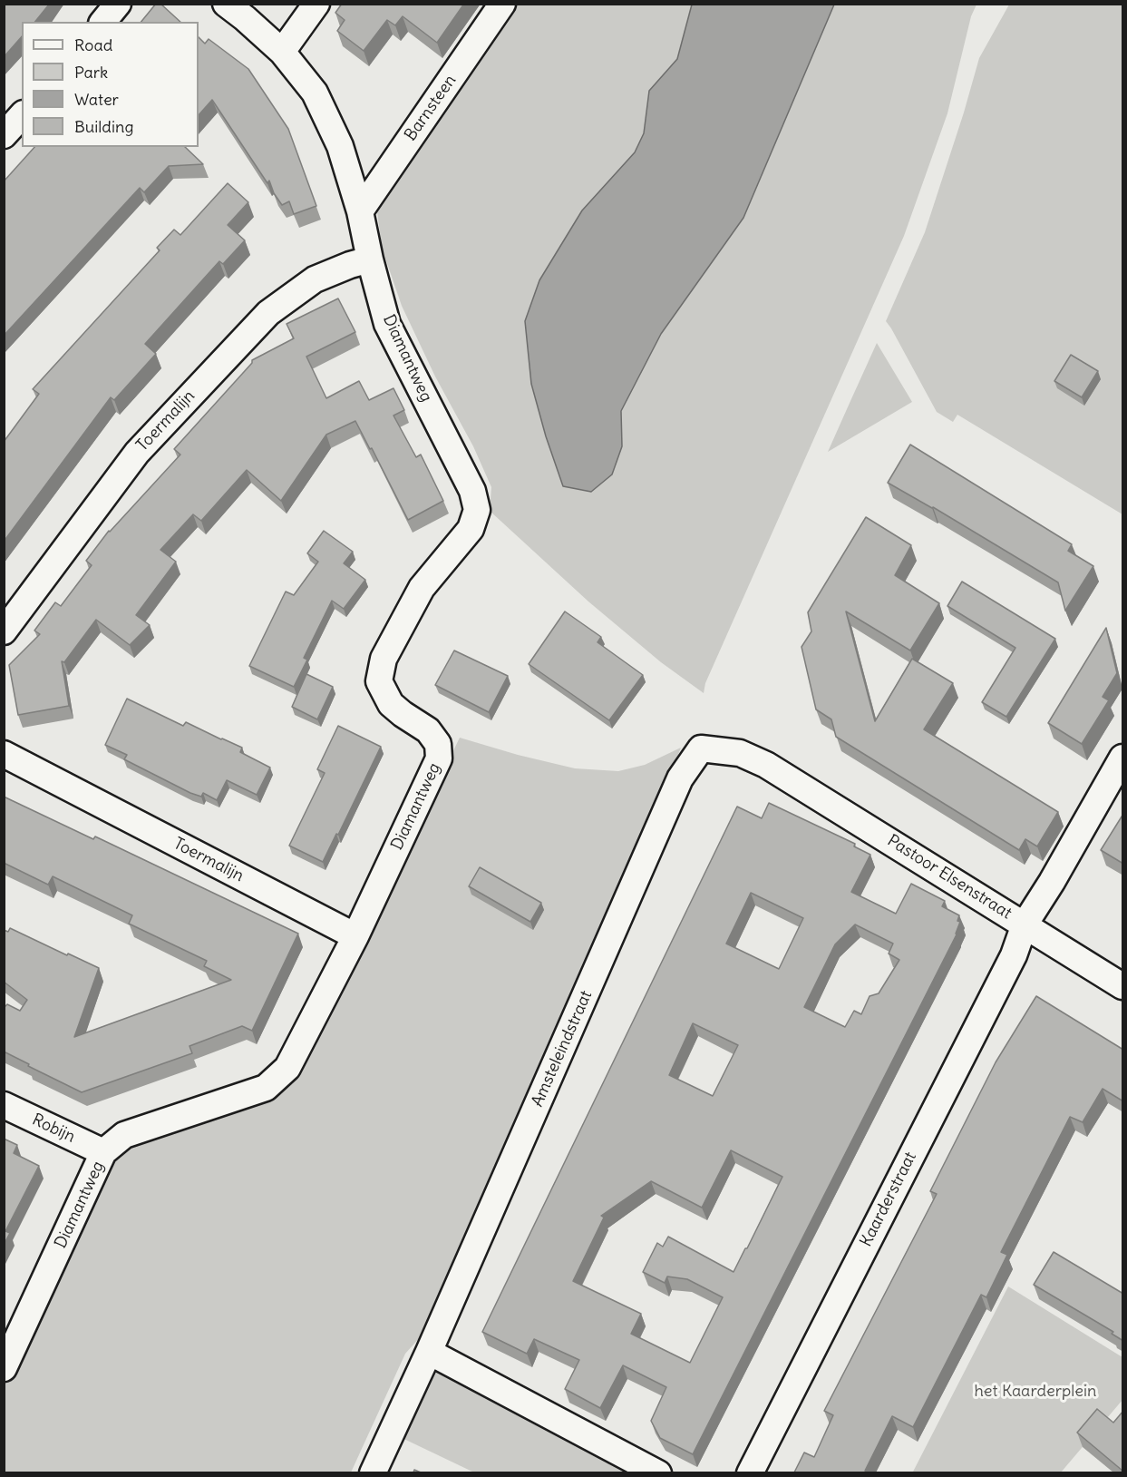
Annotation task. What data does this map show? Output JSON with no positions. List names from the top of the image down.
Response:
{
  "streets": {
    "street": [
      "Barnsteen",
      "Diamantweg",
      "Toermalijn",
      "Pastoor Elsenstraat",
      "Amsteleindstraat",
      "Robijn",
      "Kaarderstraat"
    ]
  },
  "crossings": [
    ["Barnsteen", "Diamantweg"],
    ["Diamantweg", "Toermalijn"],
    ["Diamantweg", "Robijn"],
    ["Pastoor Elsenstraat", "Amsteleindstraat"],
    ["Pastoor Elsenstraat", "Kaarderstraat"]
  ],
  "parks": ["het Kaarderplein"],
  "legend": [
    "Road",
    "Park",
    "Water",
    "Building"
  ]
}
